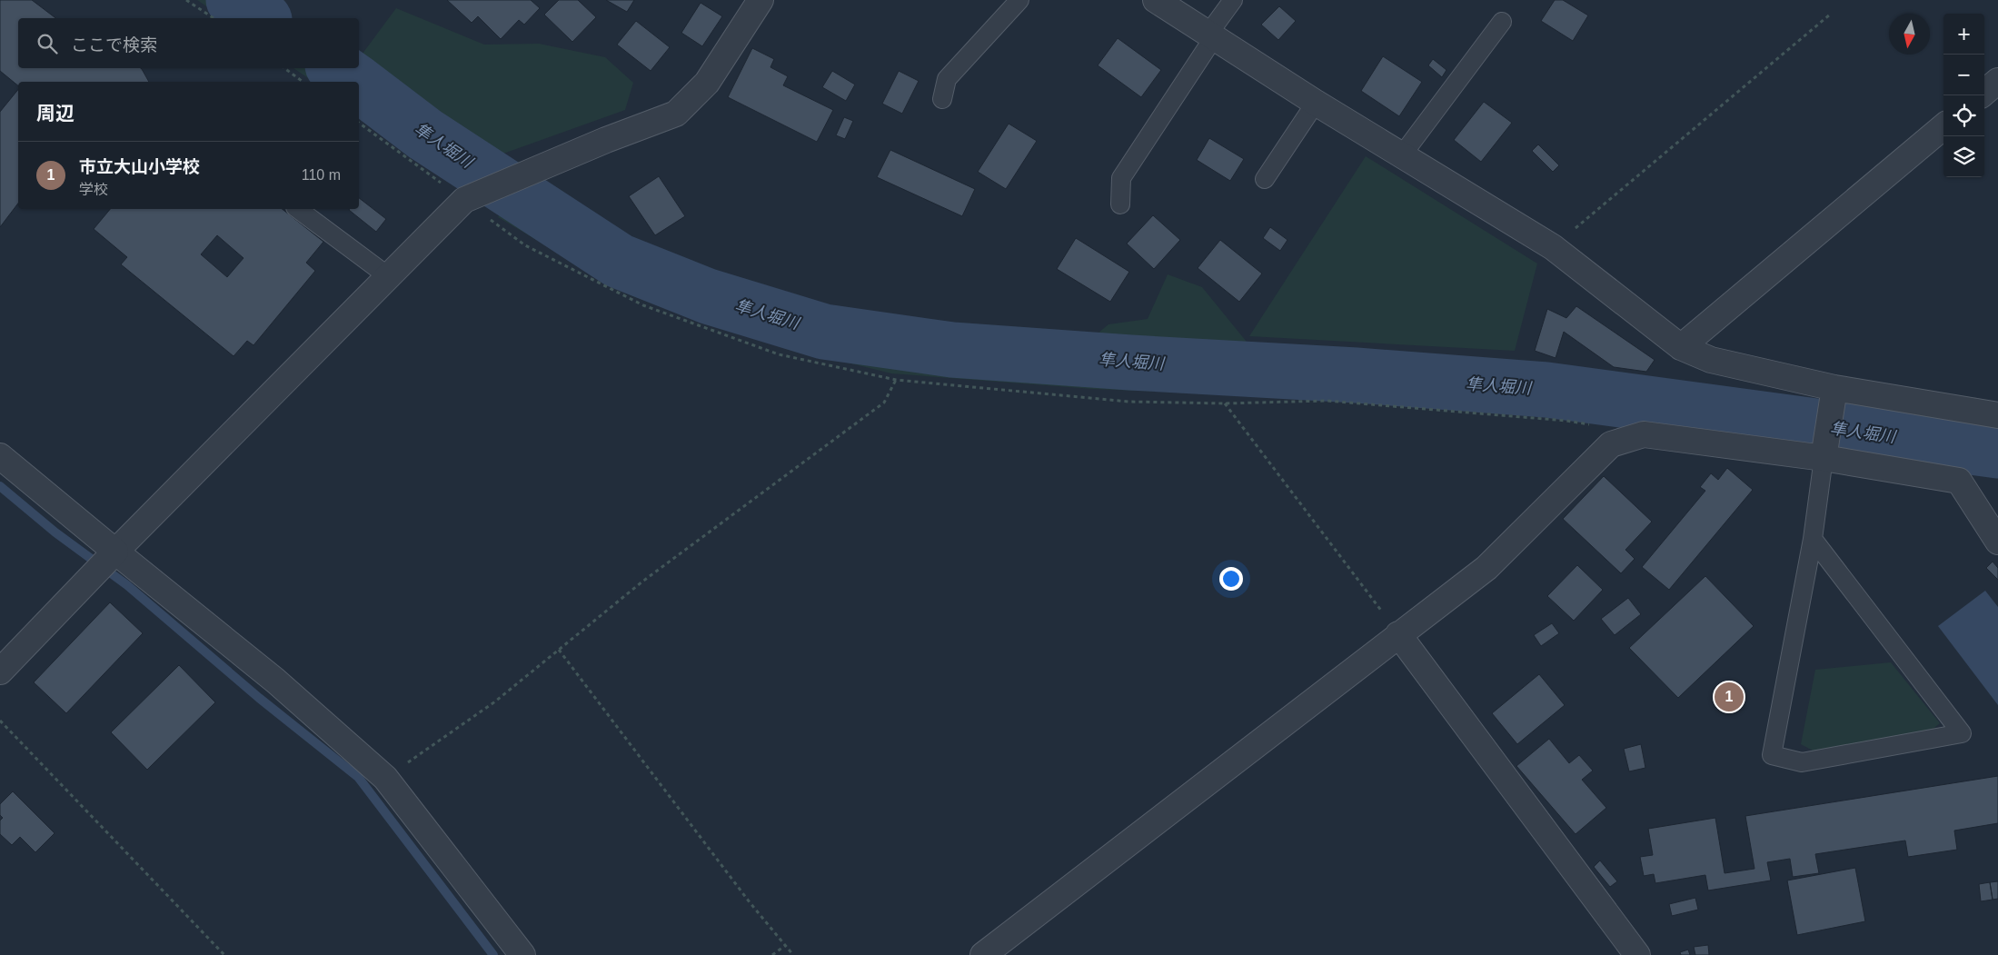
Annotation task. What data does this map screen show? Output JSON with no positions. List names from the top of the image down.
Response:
{
  "water": ["隼人堀川"],
  "north": "bottom",
  "page": {
    "map_buttons": ["+", "−"],
    "search": "ここで検索",
    "heading": "周辺",
    "list": [
      {
        "mark": "1",
        "name": "市立大山小学校",
        "note": "学校",
        "value": "110 m"
      }
    ],
    "pins": "1"
  }
}
